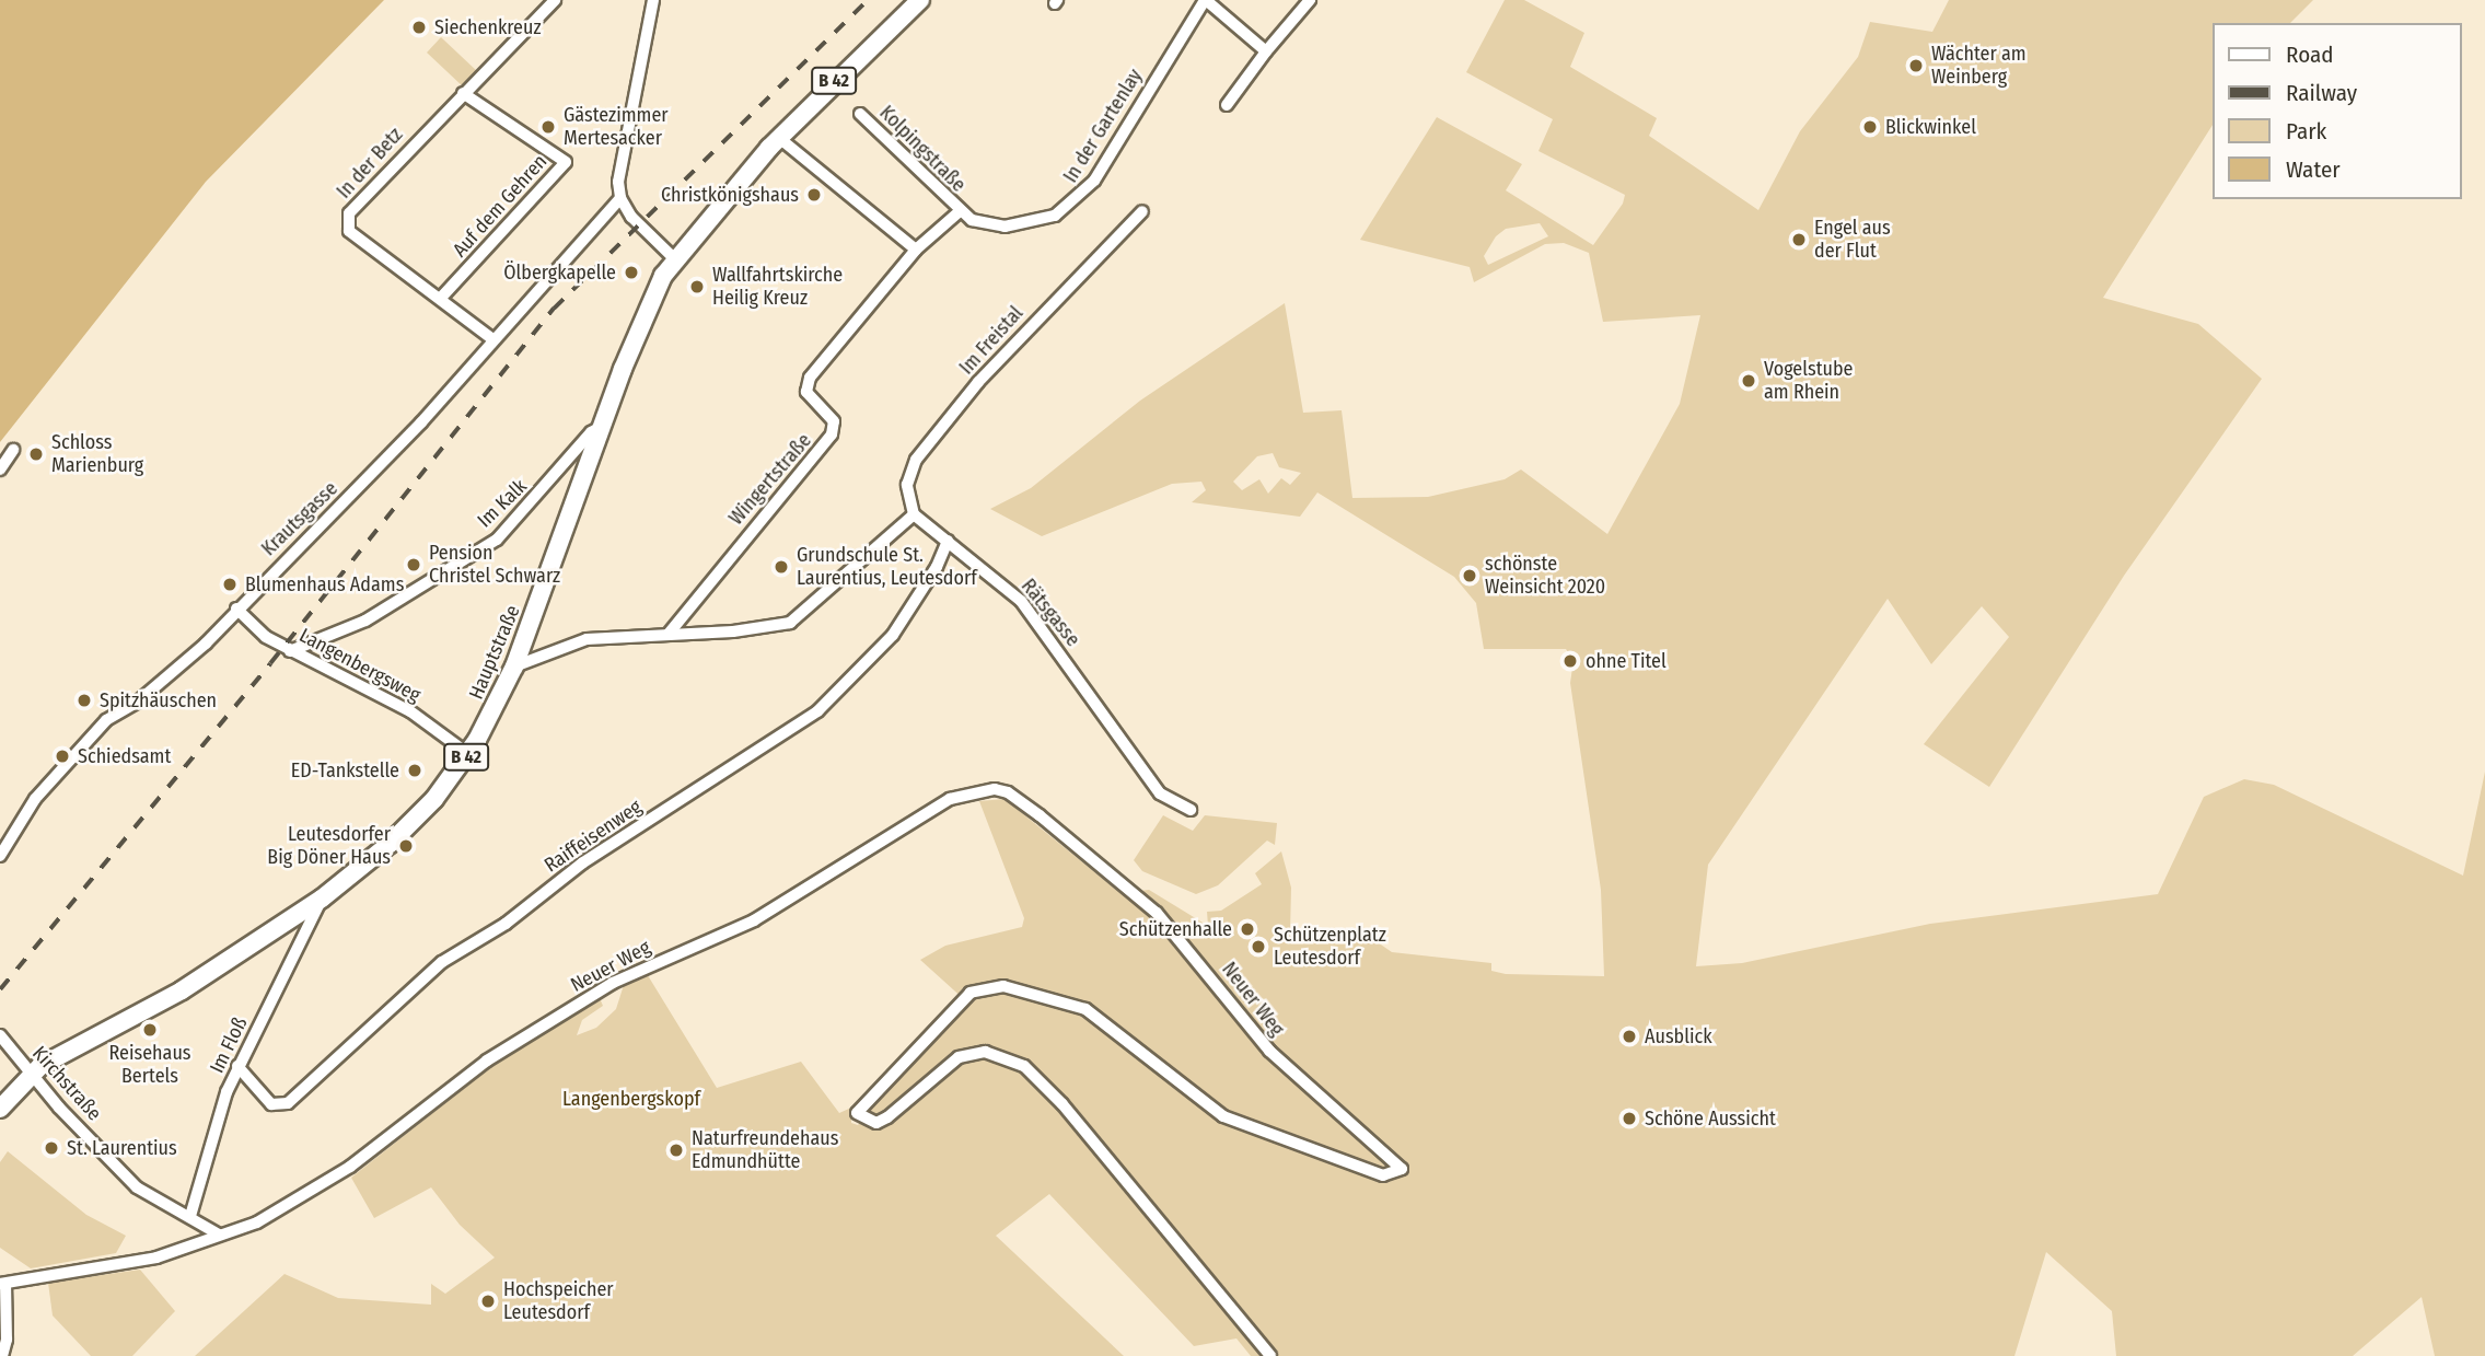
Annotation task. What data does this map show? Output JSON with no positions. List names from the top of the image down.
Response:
{
  "streets": {
    "main road": ["B 42", "Hauptstraße"],
    "street": [
      "In der Gartenlay",
      "Kolpingstraße",
      "In der Betz",
      "Auf dem Gehren",
      "Im Freistal",
      "Wingertstraße",
      "Im Kalk",
      "Krautsgasse",
      "Rätsgasse",
      "Langenbergsweg",
      "Raiffeisenweg",
      "Neuer Weg",
      "Im Floß",
      "Kirchstraße"
    ]
  },
  "crossings": [
    ["In der Gartenlay", "Kolpingstraße"],
    ["In der Gartenlay", "Wingertstraße"],
    ["Kolpingstraße", "Wingertstraße"],
    ["In der Betz", "Auf dem Gehren"],
    ["In der Betz", "Krautsgasse"],
    ["Im Freistal", "Rätsgasse"],
    ["Im Kalk", "Hauptstraße"],
    ["Im Kalk", "Langenbergsweg"],
    ["Krautsgasse", "Langenbergsweg"],
    ["Rätsgasse", "Raiffeisenweg"],
    ["Hauptstraße", "Langenbergsweg"],
    ["Hauptstraße", "Im Floß"],
    ["Hauptstraße", "Kirchstraße"],
    ["Raiffeisenweg", "Im Floß"],
    ["Neuer Weg", "Kirchstraße"],
    ["Im Floß", "Kirchstraße"]
  ],
  "parks": ["Langenbergskopf"],
  "places": [
    "Siechenkreuz",
    "Wächter am Weinberg",
    "Gästezimmer Mertesacker",
    "Blickwinkel",
    "Christkönigshaus",
    "Engel aus der Flut",
    "Ölbergkapelle",
    "Wallfahrtskirche Heilig Kreuz",
    "Vogelstube am Rhein",
    "Schloss Marienburg",
    "Pension Christel Schwarz",
    "Grundschule St. Laurentius, Leutesdorf",
    "schönste Weinsicht 2020",
    "Blumenhaus Adams",
    "ohne Titel",
    "Spitzhäuschen",
    "Schiedsamt",
    "ED-Tankstelle",
    "Leutesdorfer Big Döner Haus",
    "Schützenhalle",
    "Schützenplatz Leutesdorf",
    "Reisehaus Bertels",
    "Ausblick",
    "Schöne Aussicht",
    "St. Laurentius",
    "Naturfreundehaus Edmundhütte",
    "Hochspeicher Leutesdorf"
  ],
  "legend": [
    "Road",
    "Railway",
    "Park",
    "Water"
  ]
}
